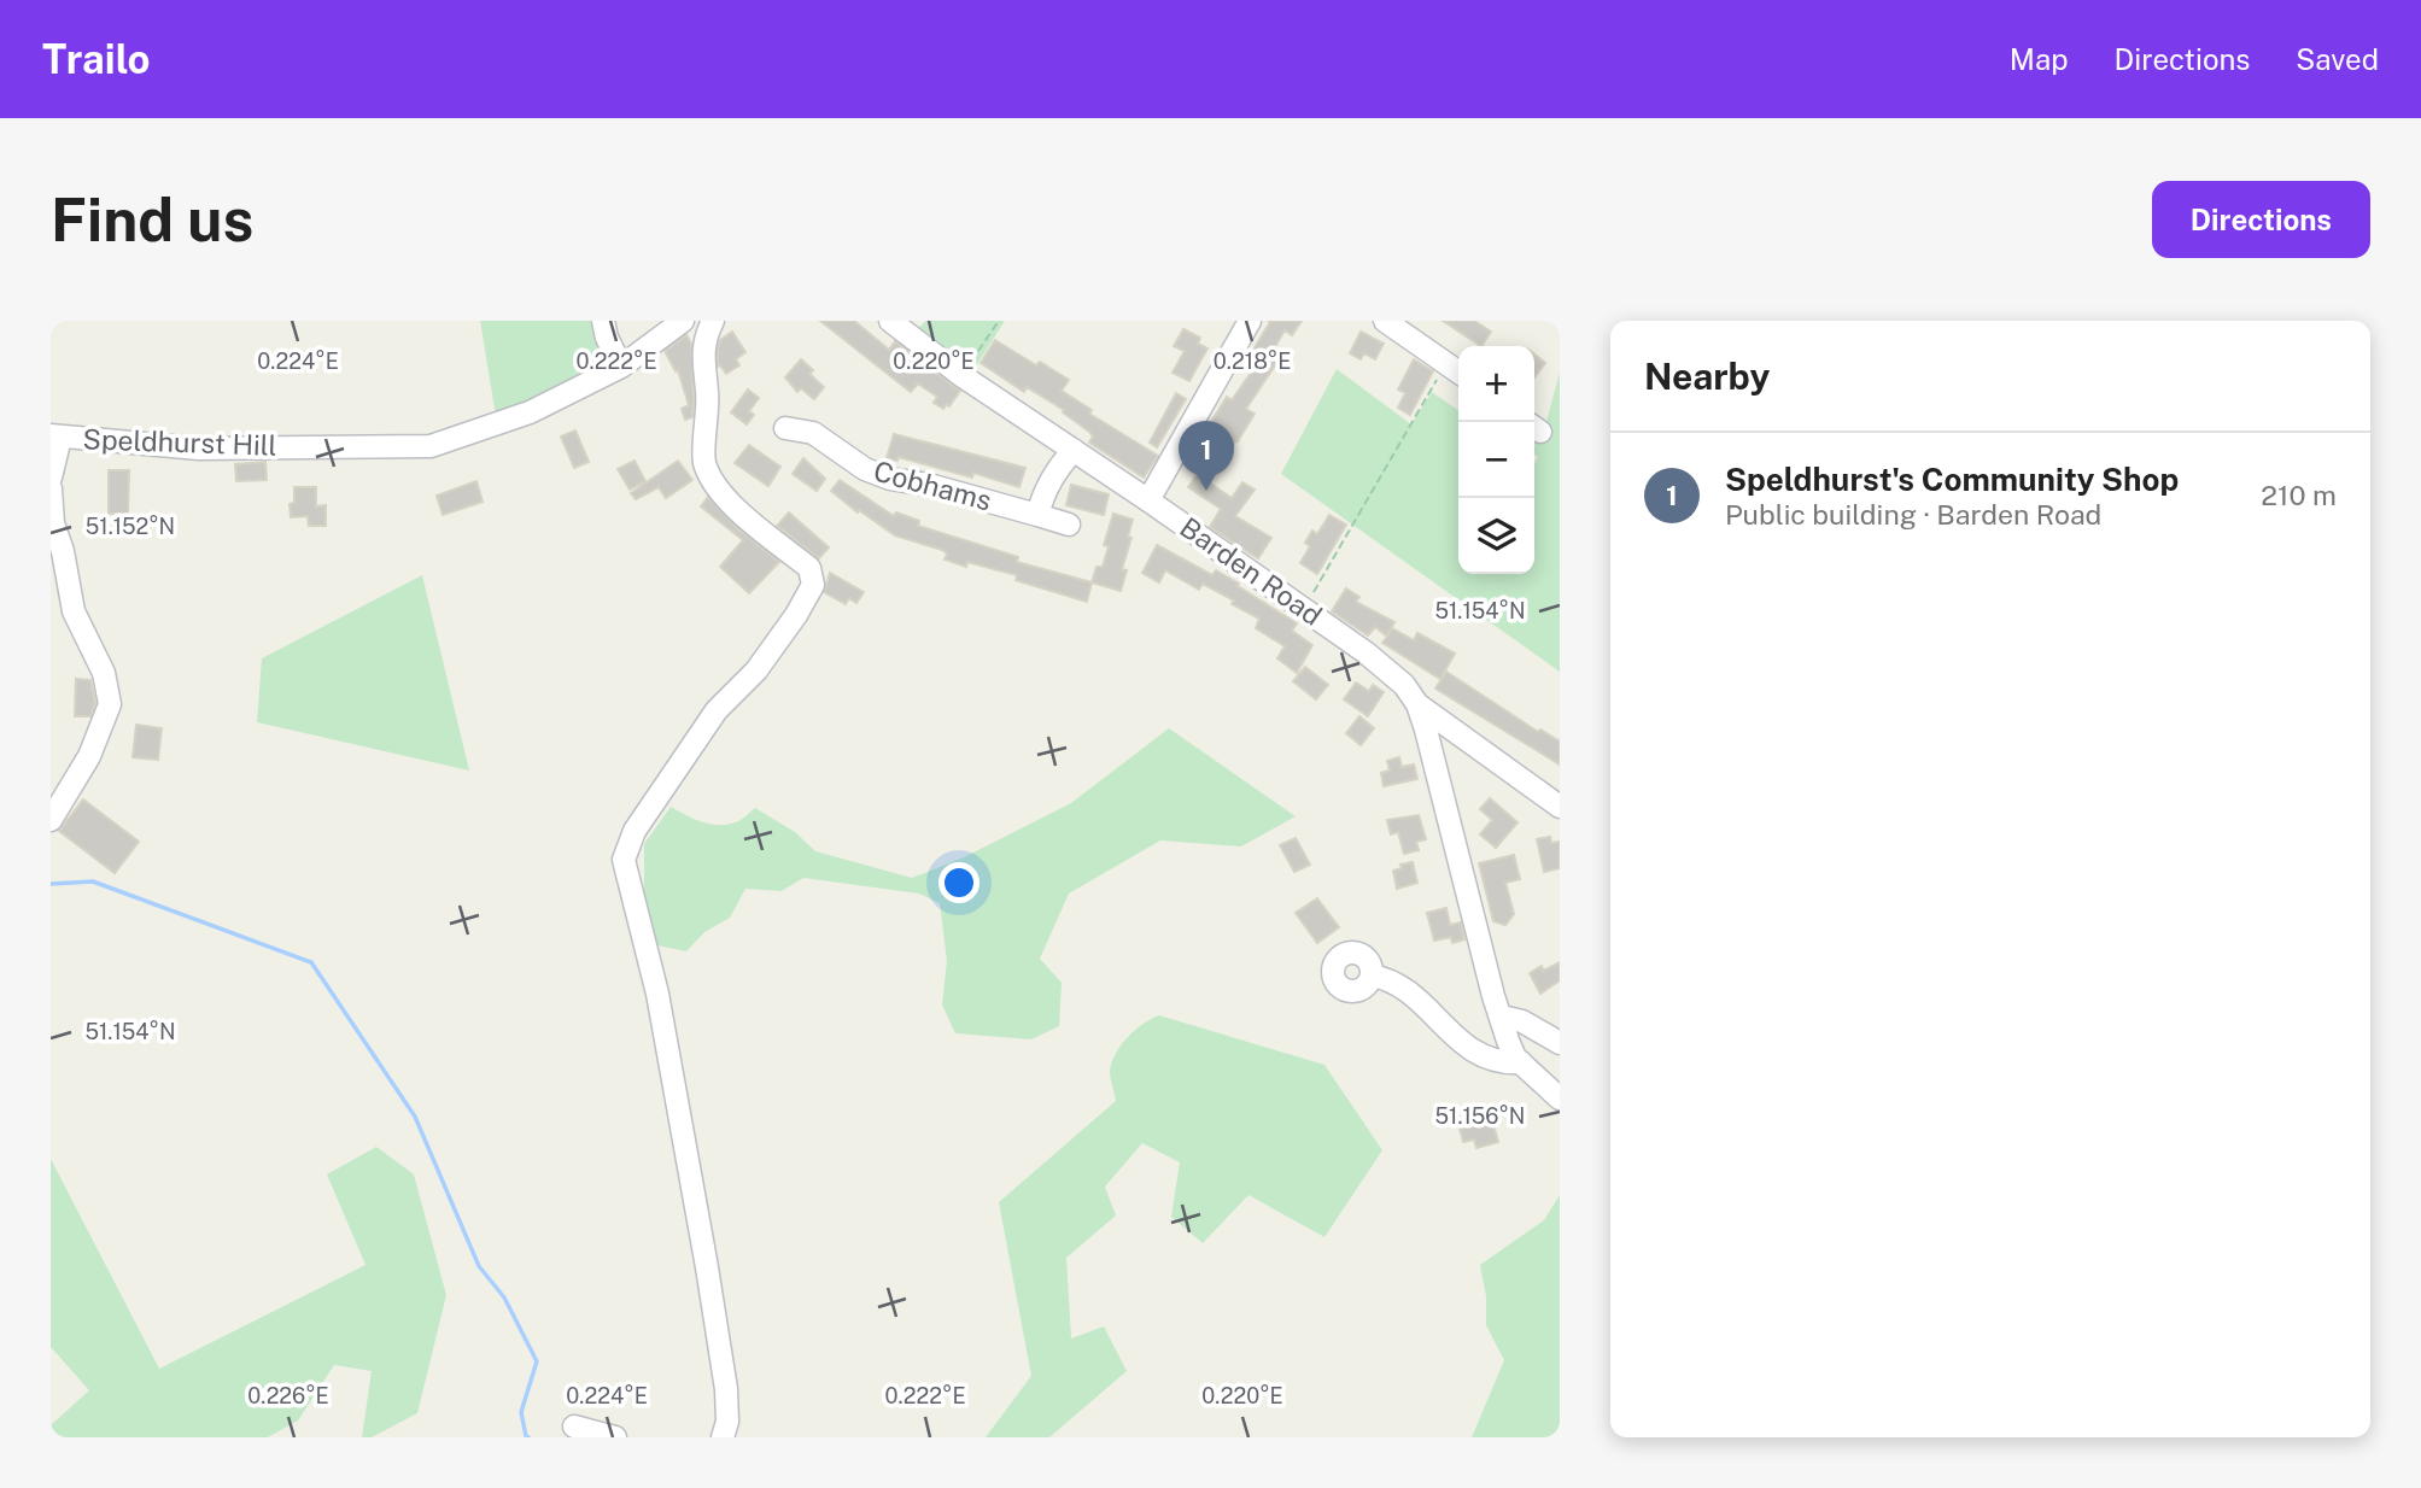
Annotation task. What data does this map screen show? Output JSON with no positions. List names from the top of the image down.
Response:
{
  "streets": {
    "street": ["Speldhurst Hill", "Cobhams", "Barden Road"]
  },
  "page": {
    "header": "Trailo",
    "nav": ["Map", "Directions", "Saved"],
    "buttons": "Directions",
    "title": "Find us",
    "heading": "Nearby",
    "map_buttons": ["+", "−"],
    "pins": "1",
    "list": [
      {
        "mark": "1",
        "name": "Speldhurst's Community Shop",
        "note": "Public building · Barden Road",
        "value": "210 m"
      }
    ]
  },
  "coordinates": [
    "0.224°E",
    "0.222°E",
    "0.220°E",
    "0.218°E",
    "51.152°N",
    "51.154°N",
    "51.156°N",
    "0.226°E"
  ]
}
